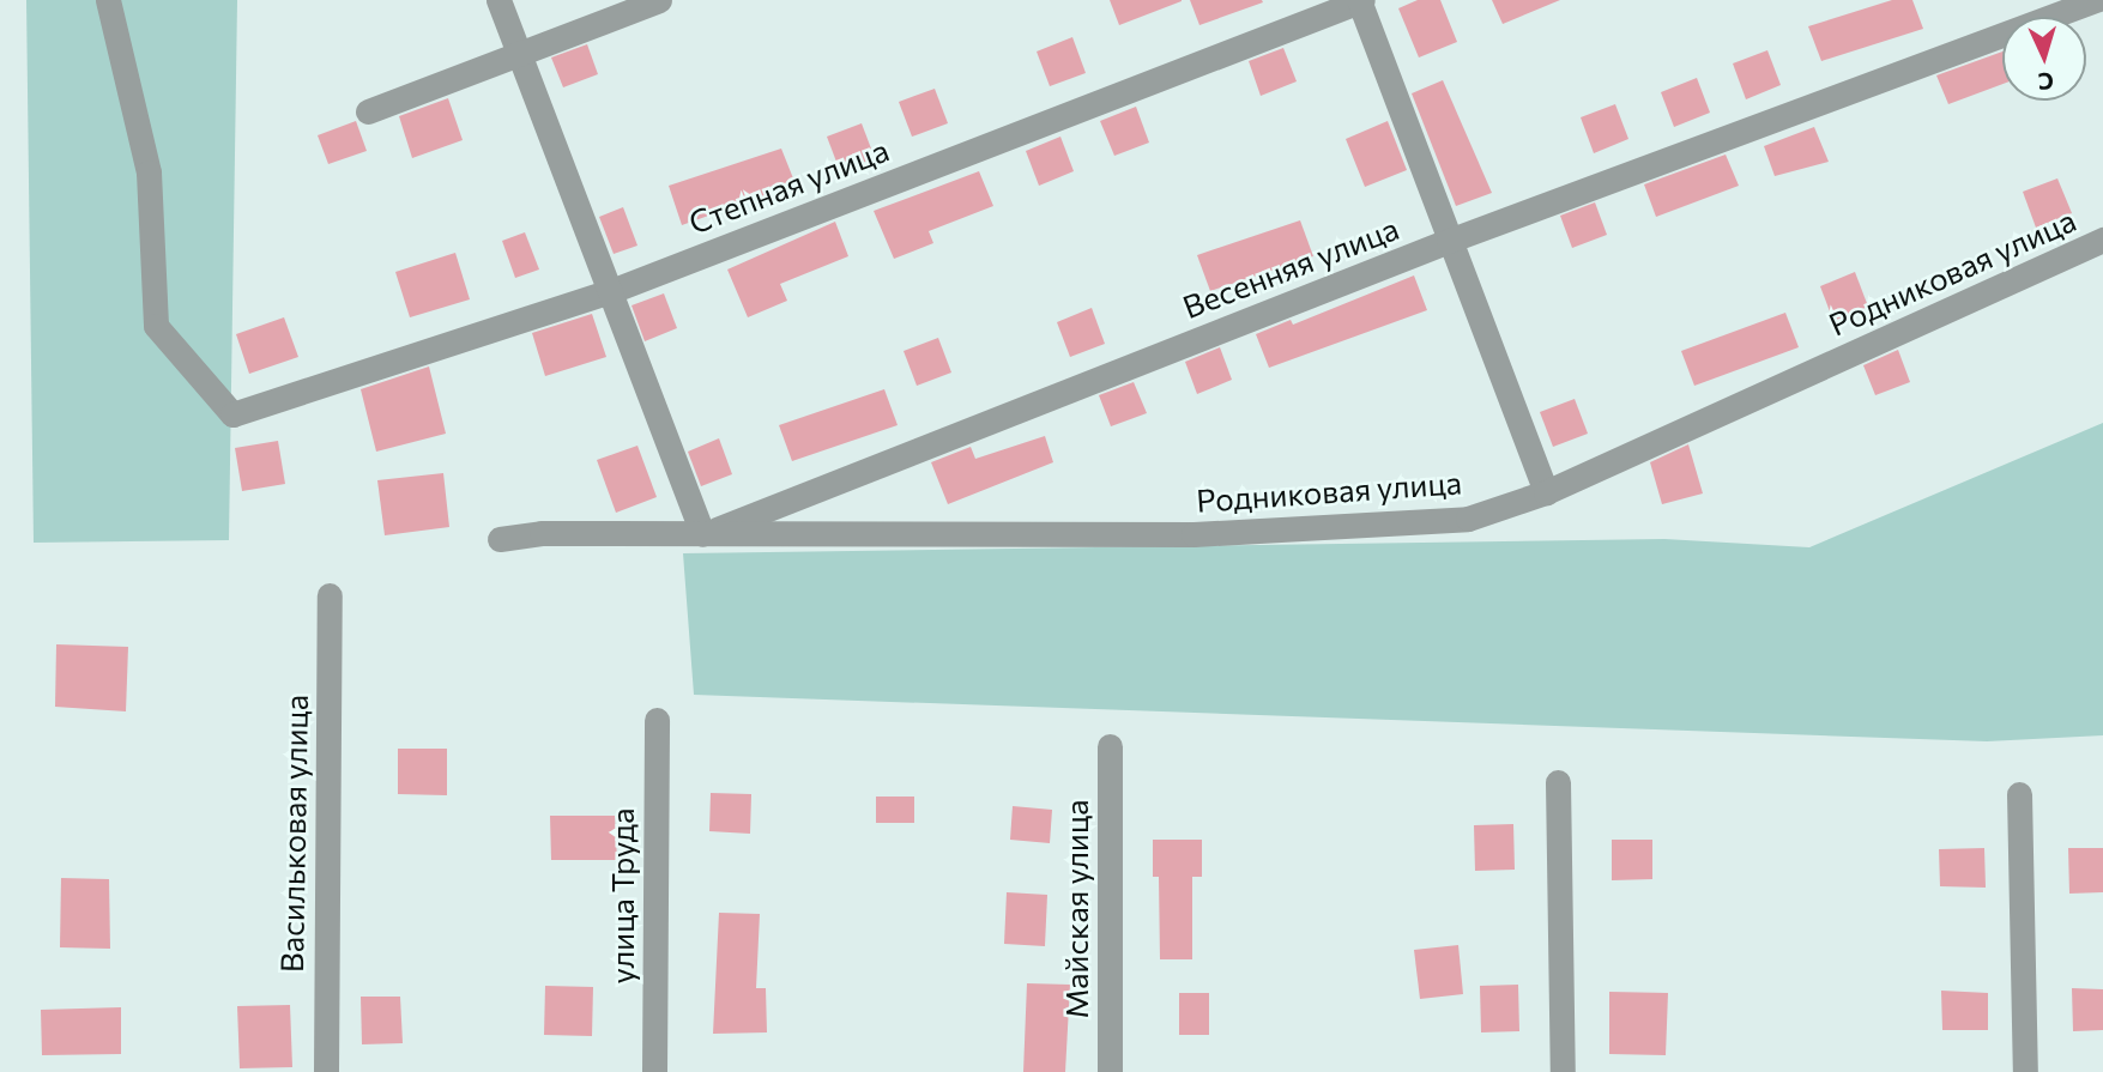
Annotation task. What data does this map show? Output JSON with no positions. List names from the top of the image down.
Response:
{
  "streets": {
    "street": [
      "Степная улица",
      "Весенняя улица",
      "Родниковая улица",
      "Васильковая улица",
      "улица Труда",
      "Майская улица"
    ]
  },
  "crossings": [
    ["Весенняя улица", "Родниковая улица"]
  ],
  "north": "bottom"
}
